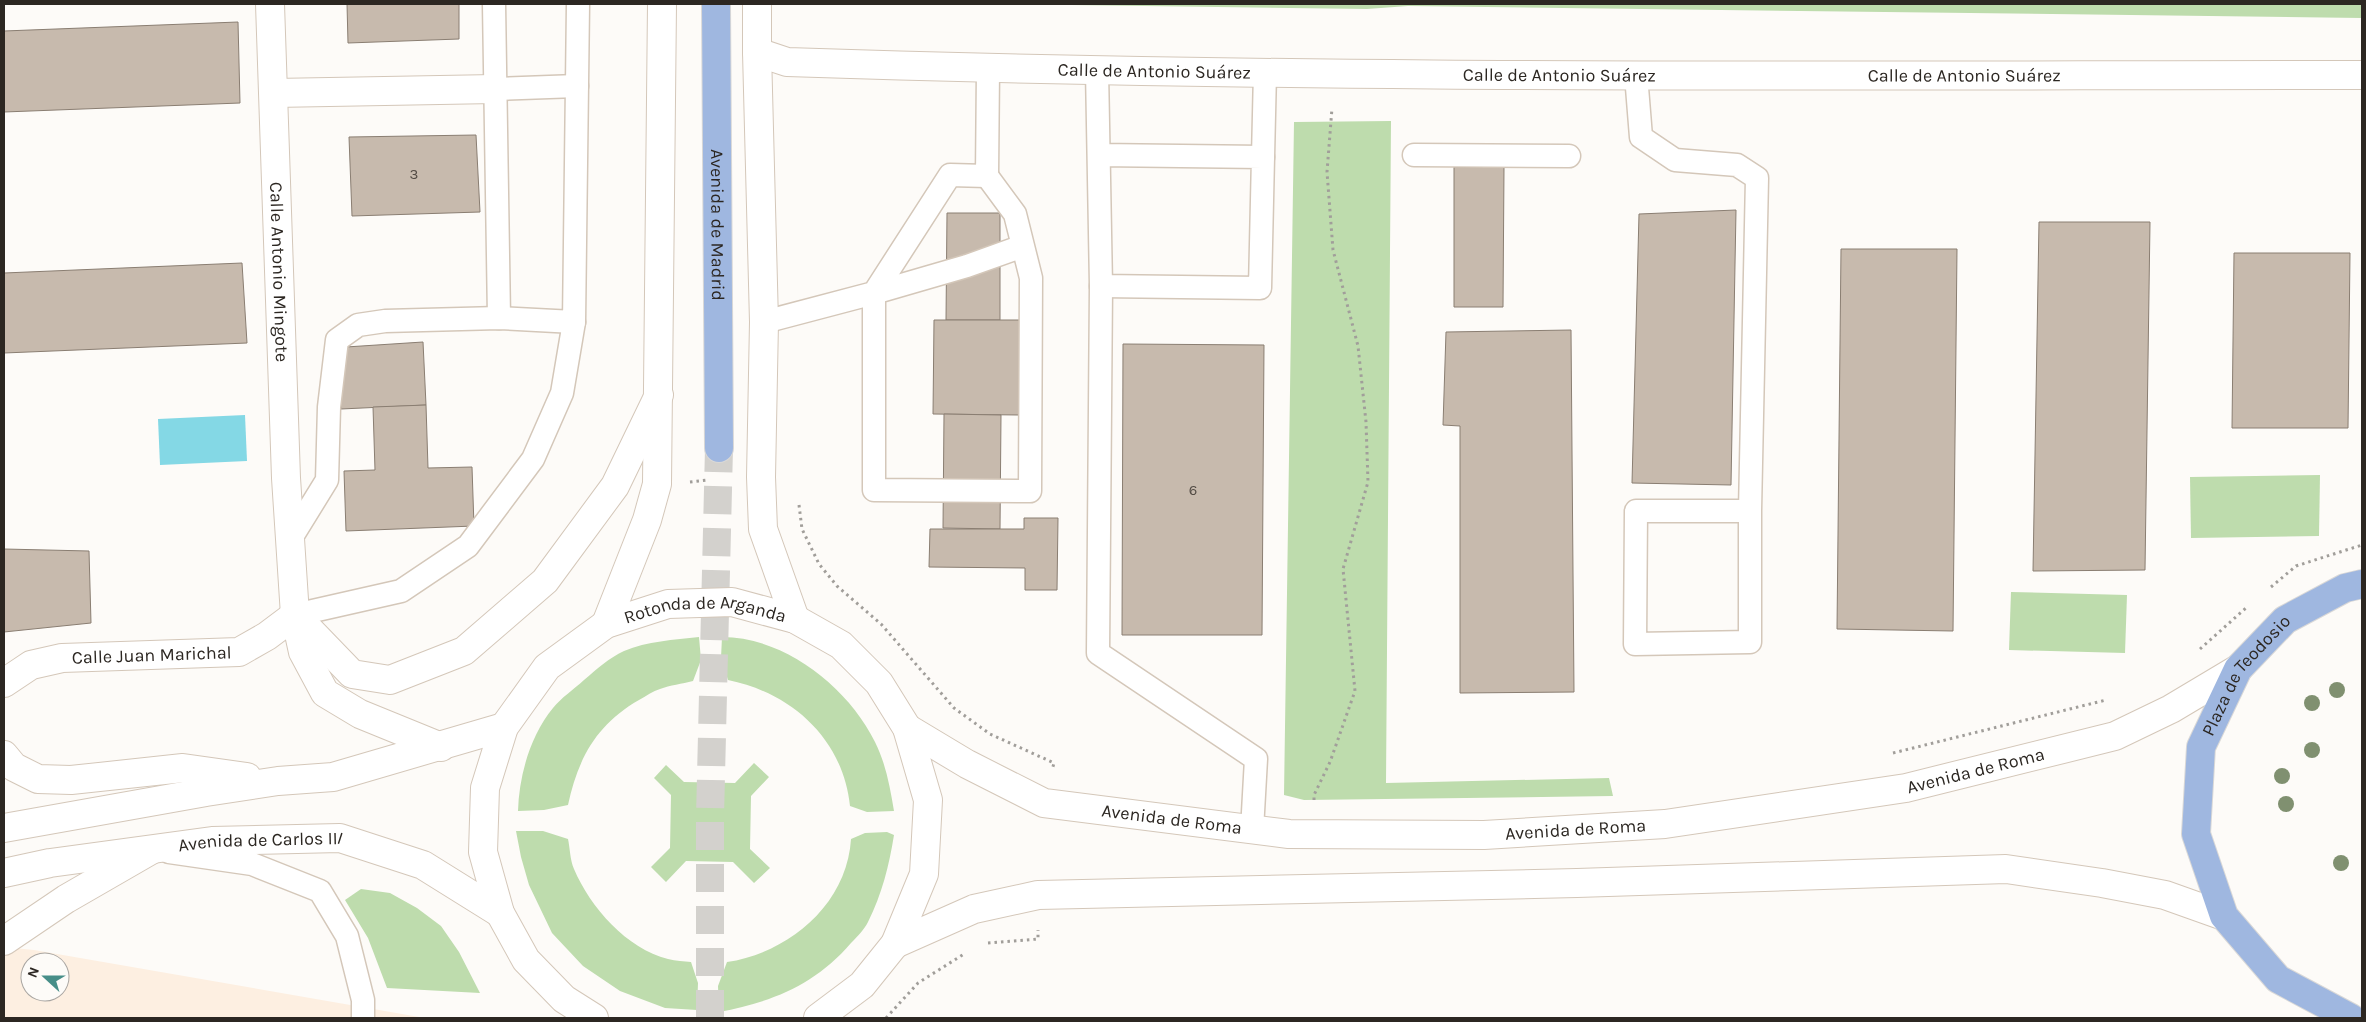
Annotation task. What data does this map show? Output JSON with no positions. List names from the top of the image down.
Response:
{
  "streets": {
    "main road": ["Avenida de Madrid", "Plaza de Teodosio"],
    "street": [
      "Calle de Antonio Suárez",
      "Calle Antonio Mingote",
      "Rotonda de Arganda",
      "Calle Juan Marichal",
      "Avenida de Roma",
      "Avenida de Carlos III"
    ]
  },
  "crossings": [
    ["Calle Antonio Mingote", "Calle Juan Marichal"],
    ["Rotonda de Arganda", "Avenida de Roma"],
    ["Rotonda de Arganda", "Avenida de Carlos III"],
    ["Plaza de Teodosio", "Avenida de Roma"]
  ],
  "house_numbers": ["3", "6"],
  "north": "left"
}
